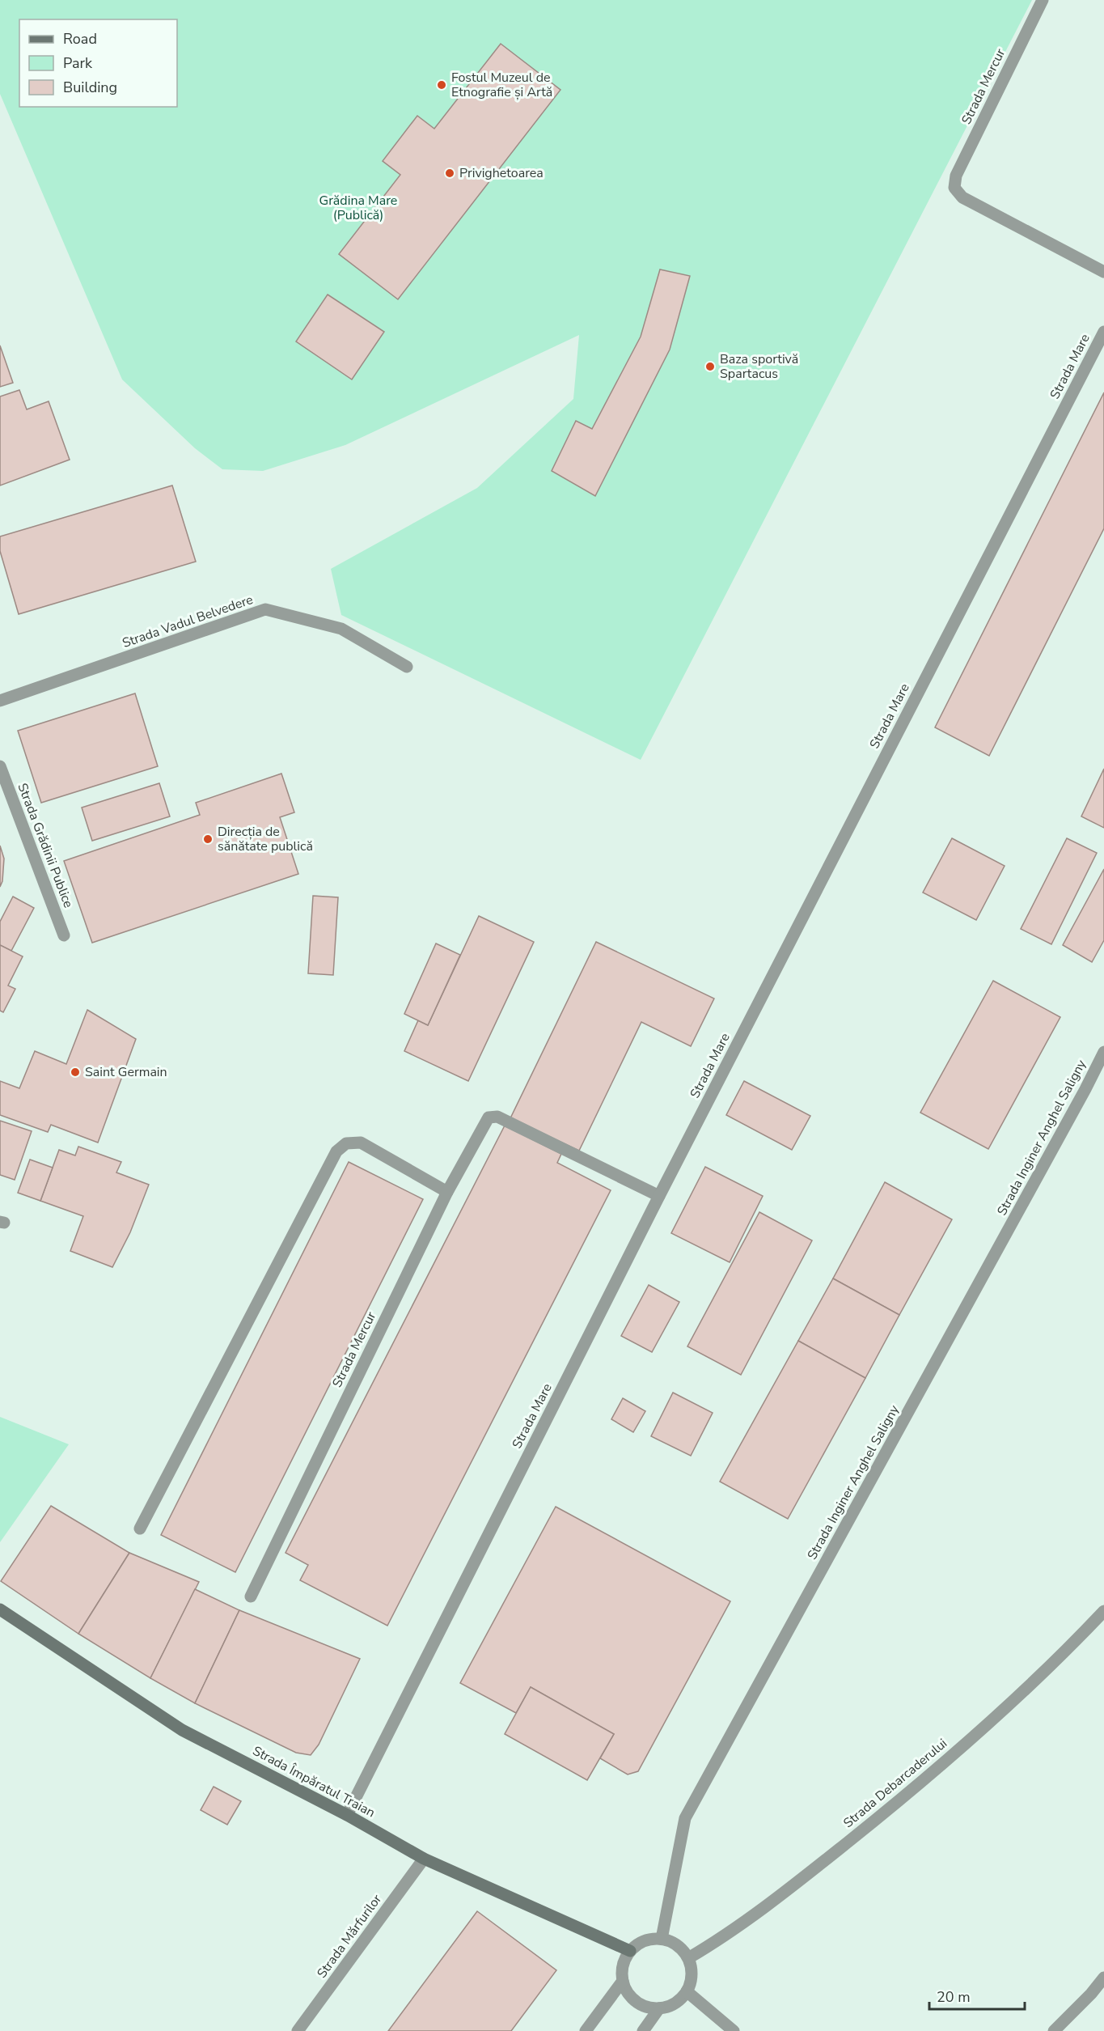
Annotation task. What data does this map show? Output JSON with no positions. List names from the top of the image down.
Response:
{
  "streets": {
    "street": [
      "Strada Mercur",
      "Strada Mare",
      "Strada Vadul Belvedere",
      "Strada Grădinii Publice",
      "Strada Inginer Anghel Saligny",
      "Strada Împăratul Traian",
      "Strada Debarcaderului",
      "Strada Mărfurilor"
    ]
  },
  "crossings": [
    ["Strada Mercur", "Strada Mare"],
    ["Strada Mare", "Strada Împăratul Traian"],
    ["Strada Inginer Anghel Saligny", "Strada Împăratul Traian"],
    ["Strada Inginer Anghel Saligny", "Strada Debarcaderului"],
    ["Strada Împăratul Traian", "Strada Debarcaderului"],
    ["Strada Împăratul Traian", "Strada Mărfurilor"]
  ],
  "parks": ["Grădina Mare (Publică)"],
  "places": [
    "Fostul Muzeul de Etnografie și Artă",
    "Privighetoarea",
    "Baza sportivă Spartacus",
    "Direcția de sănătate publică",
    "Saint Germain"
  ],
  "legend": ["Road", "Park", "Building"],
  "scale_bar": "20 m"
}
